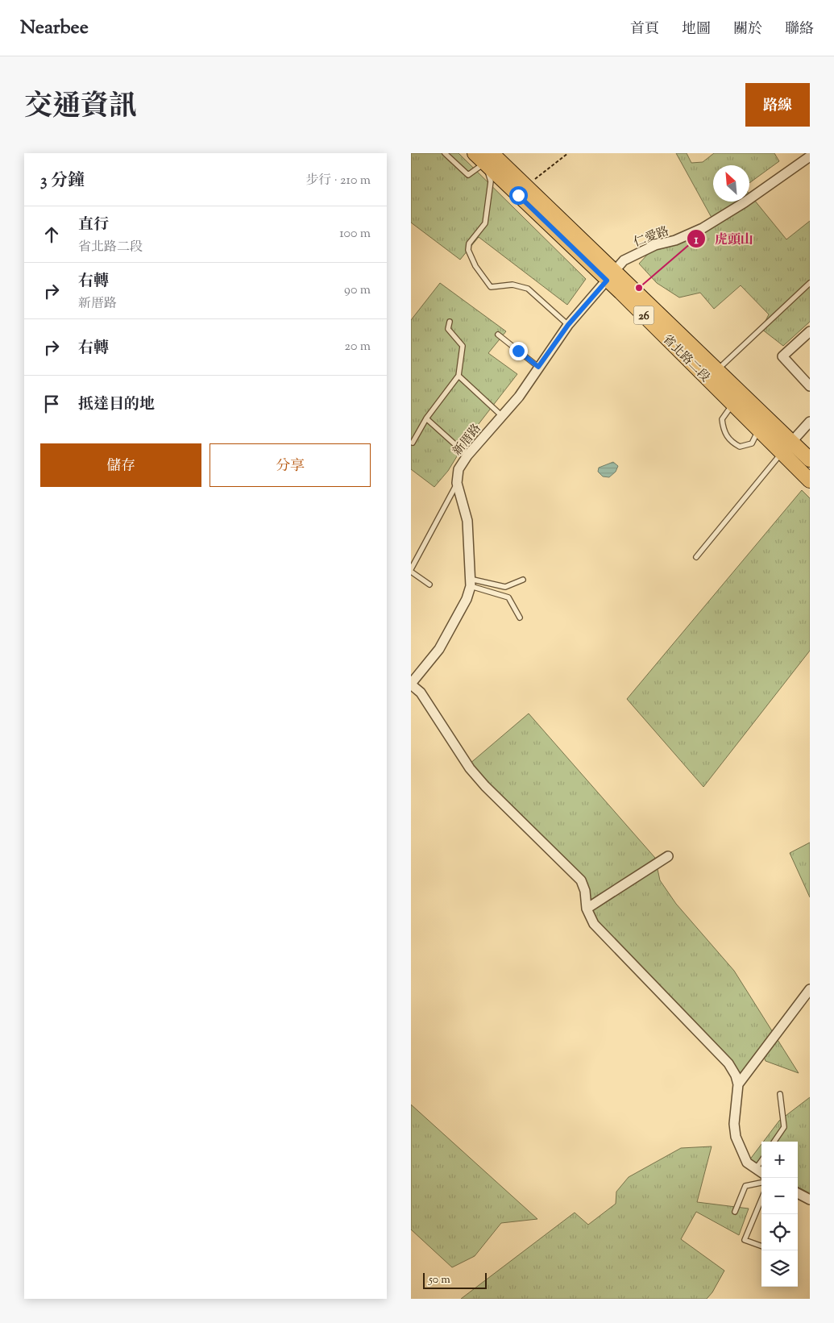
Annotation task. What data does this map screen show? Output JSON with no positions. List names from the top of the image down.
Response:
{
  "streets": {
    "main road": ["26", "省北路二段"],
    "street": ["仁愛路", "新厝路"]
  },
  "crossings": [
    ["仁愛路", "省北路二段"],
    ["仁愛路", "新厝路"],
    ["省北路二段", "新厝路"]
  ],
  "places": ["虎頭山"],
  "scale_bar": "50 m",
  "north": "top left",
  "page": {
    "header": "Nearbee",
    "nav": [
      "首頁",
      "地圖",
      "關於",
      "聯絡"
    ],
    "title": "交通資訊",
    "buttons": [
      "路線",
      ["儲存", "分享"]
    ],
    "heading": ["3 分鐘", "步行 · 210 m"],
    "list": [
      ["直行", "省北路二段", "100 m"],
      ["右轉", "新厝路", "90 m"],
      ["右轉", "20 m"],
      "抵達目的地"
    ],
    "map_buttons": ["+", "−"],
    "scale": "50 m"
  }
}
